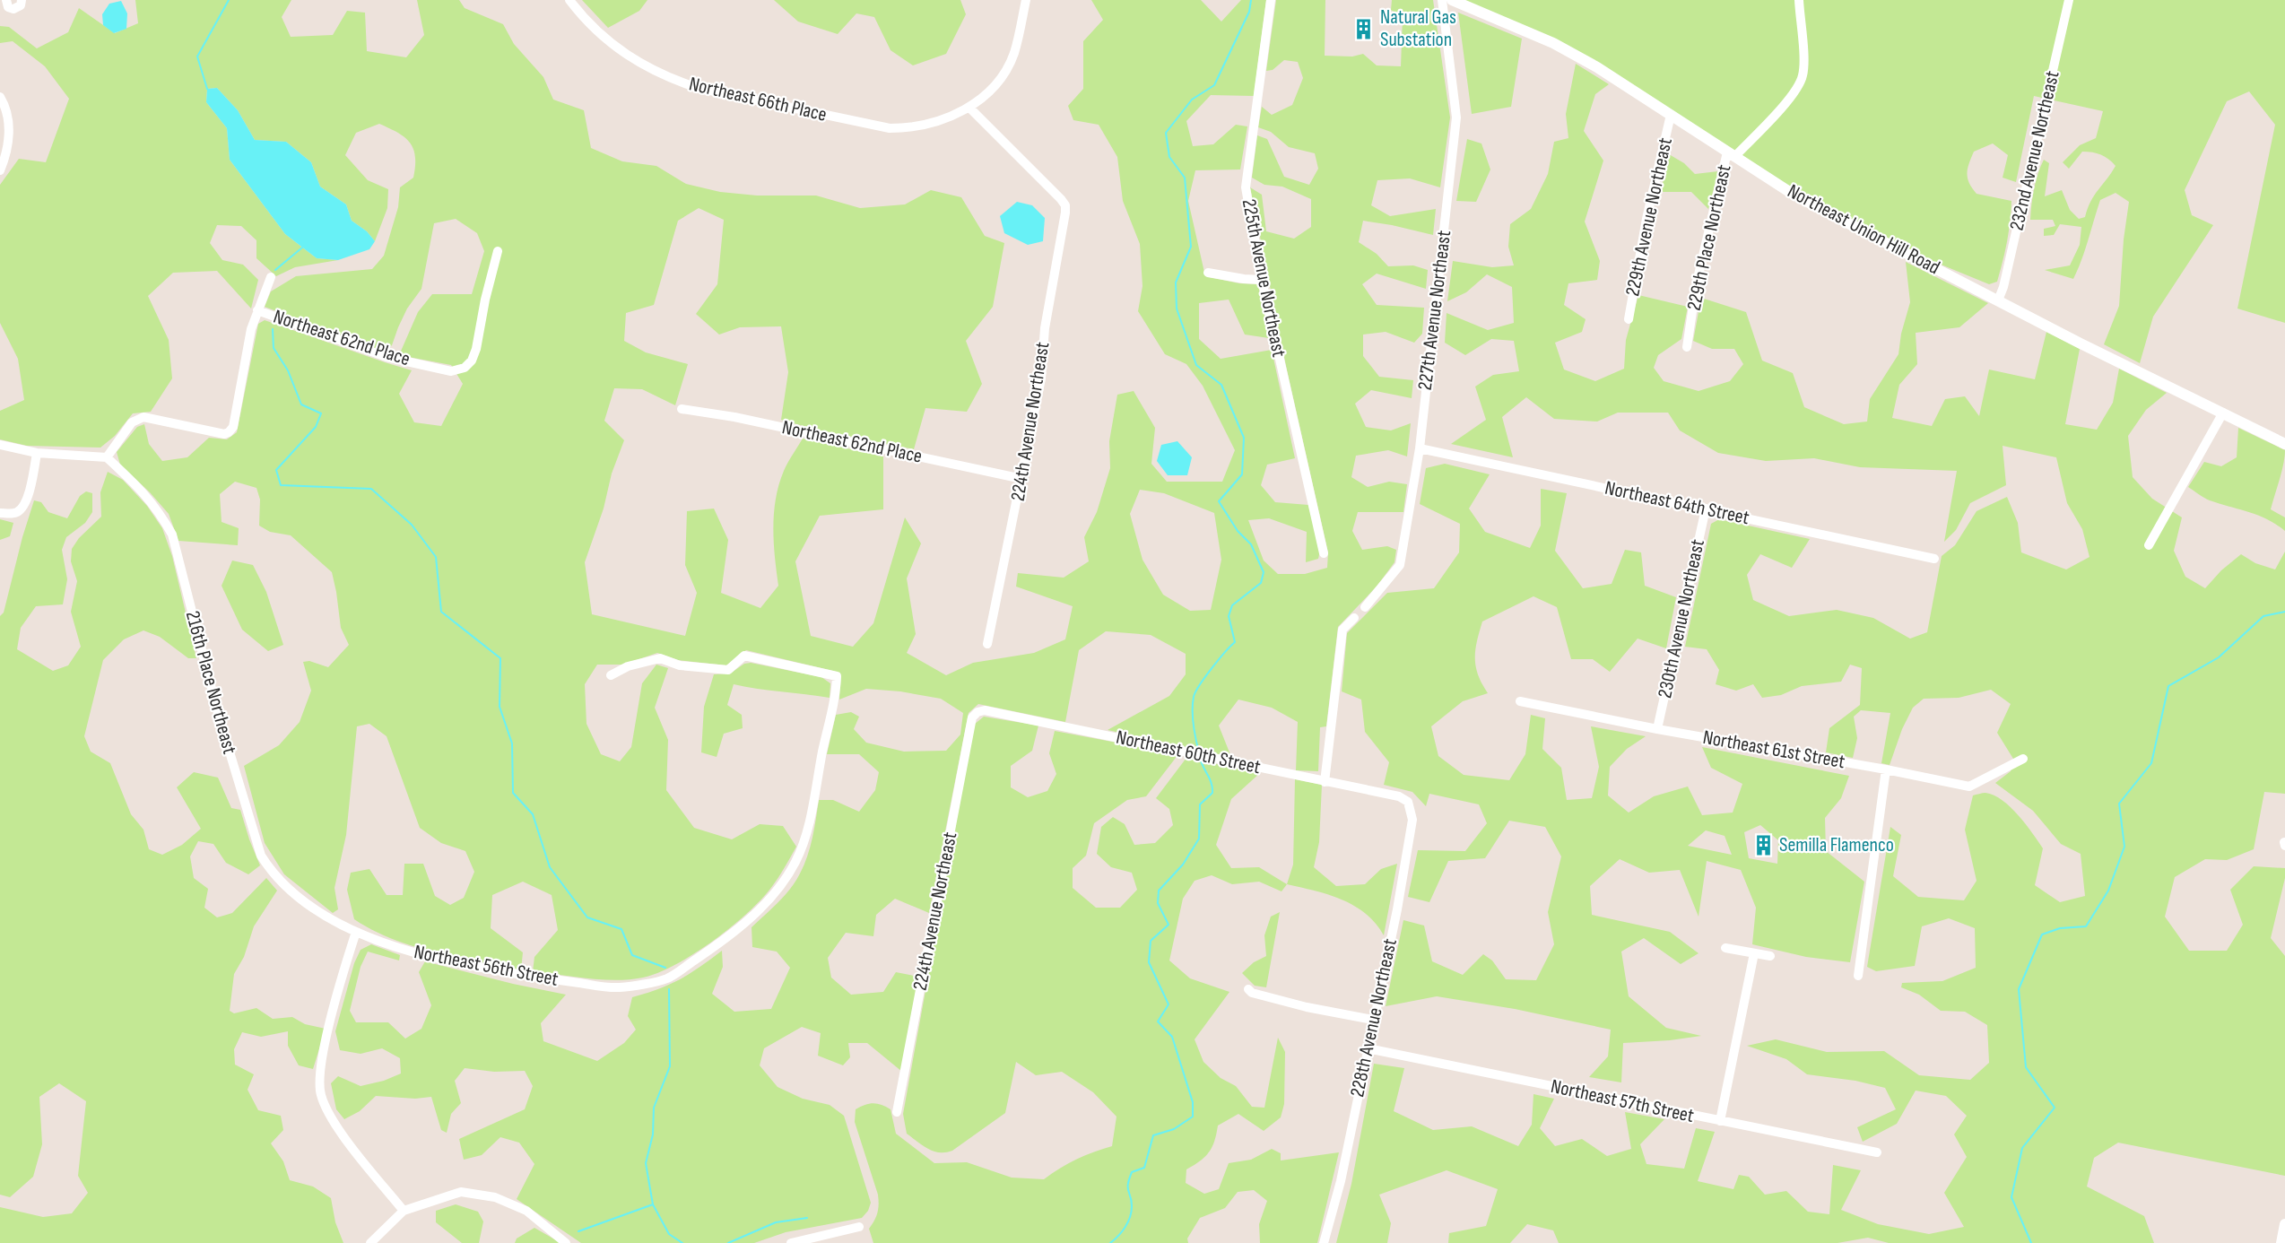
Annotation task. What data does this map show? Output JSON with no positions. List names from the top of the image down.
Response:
{
  "streets": {
    "street": [
      "Northeast 66th Place",
      "232nd Avenue Northeast",
      "229th Avenue Northeast",
      "Northeast Union Hill Road",
      "229th Place Northeast",
      "225th Avenue Northeast",
      "227th Avenue Northeast",
      "Northeast 62nd Place",
      "224th Avenue Northeast",
      "Northeast 64th Street",
      "230th Avenue Northeast",
      "216th Place Northeast",
      "Northeast 61st Street",
      "Northeast 60th Street",
      "Northeast 56th Street",
      "228th Avenue Northeast",
      "Northeast 57th Street"
    ]
  },
  "crossings": [
    ["Northeast 66th Place", "224th Avenue Northeast"],
    ["232nd Avenue Northeast", "Northeast Union Hill Road"],
    ["229th Avenue Northeast", "Northeast Union Hill Road"],
    ["Northeast Union Hill Road", "229th Place Northeast"],
    ["227th Avenue Northeast", "Northeast 64th Street"],
    ["Northeast 62nd Place", "224th Avenue Northeast"],
    ["224th Avenue Northeast", "Northeast 60th Street"],
    ["Northeast 64th Street", "230th Avenue Northeast"],
    ["230th Avenue Northeast", "Northeast 61st Street"],
    ["216th Place Northeast", "Northeast 56th Street"],
    ["Northeast 60th Street", "228th Avenue Northeast"],
    ["228th Avenue Northeast", "Northeast 57th Street"]
  ],
  "places": {
    "building": ["Natural Gas Substation", "Semilla Flamenco"]
  }
}
